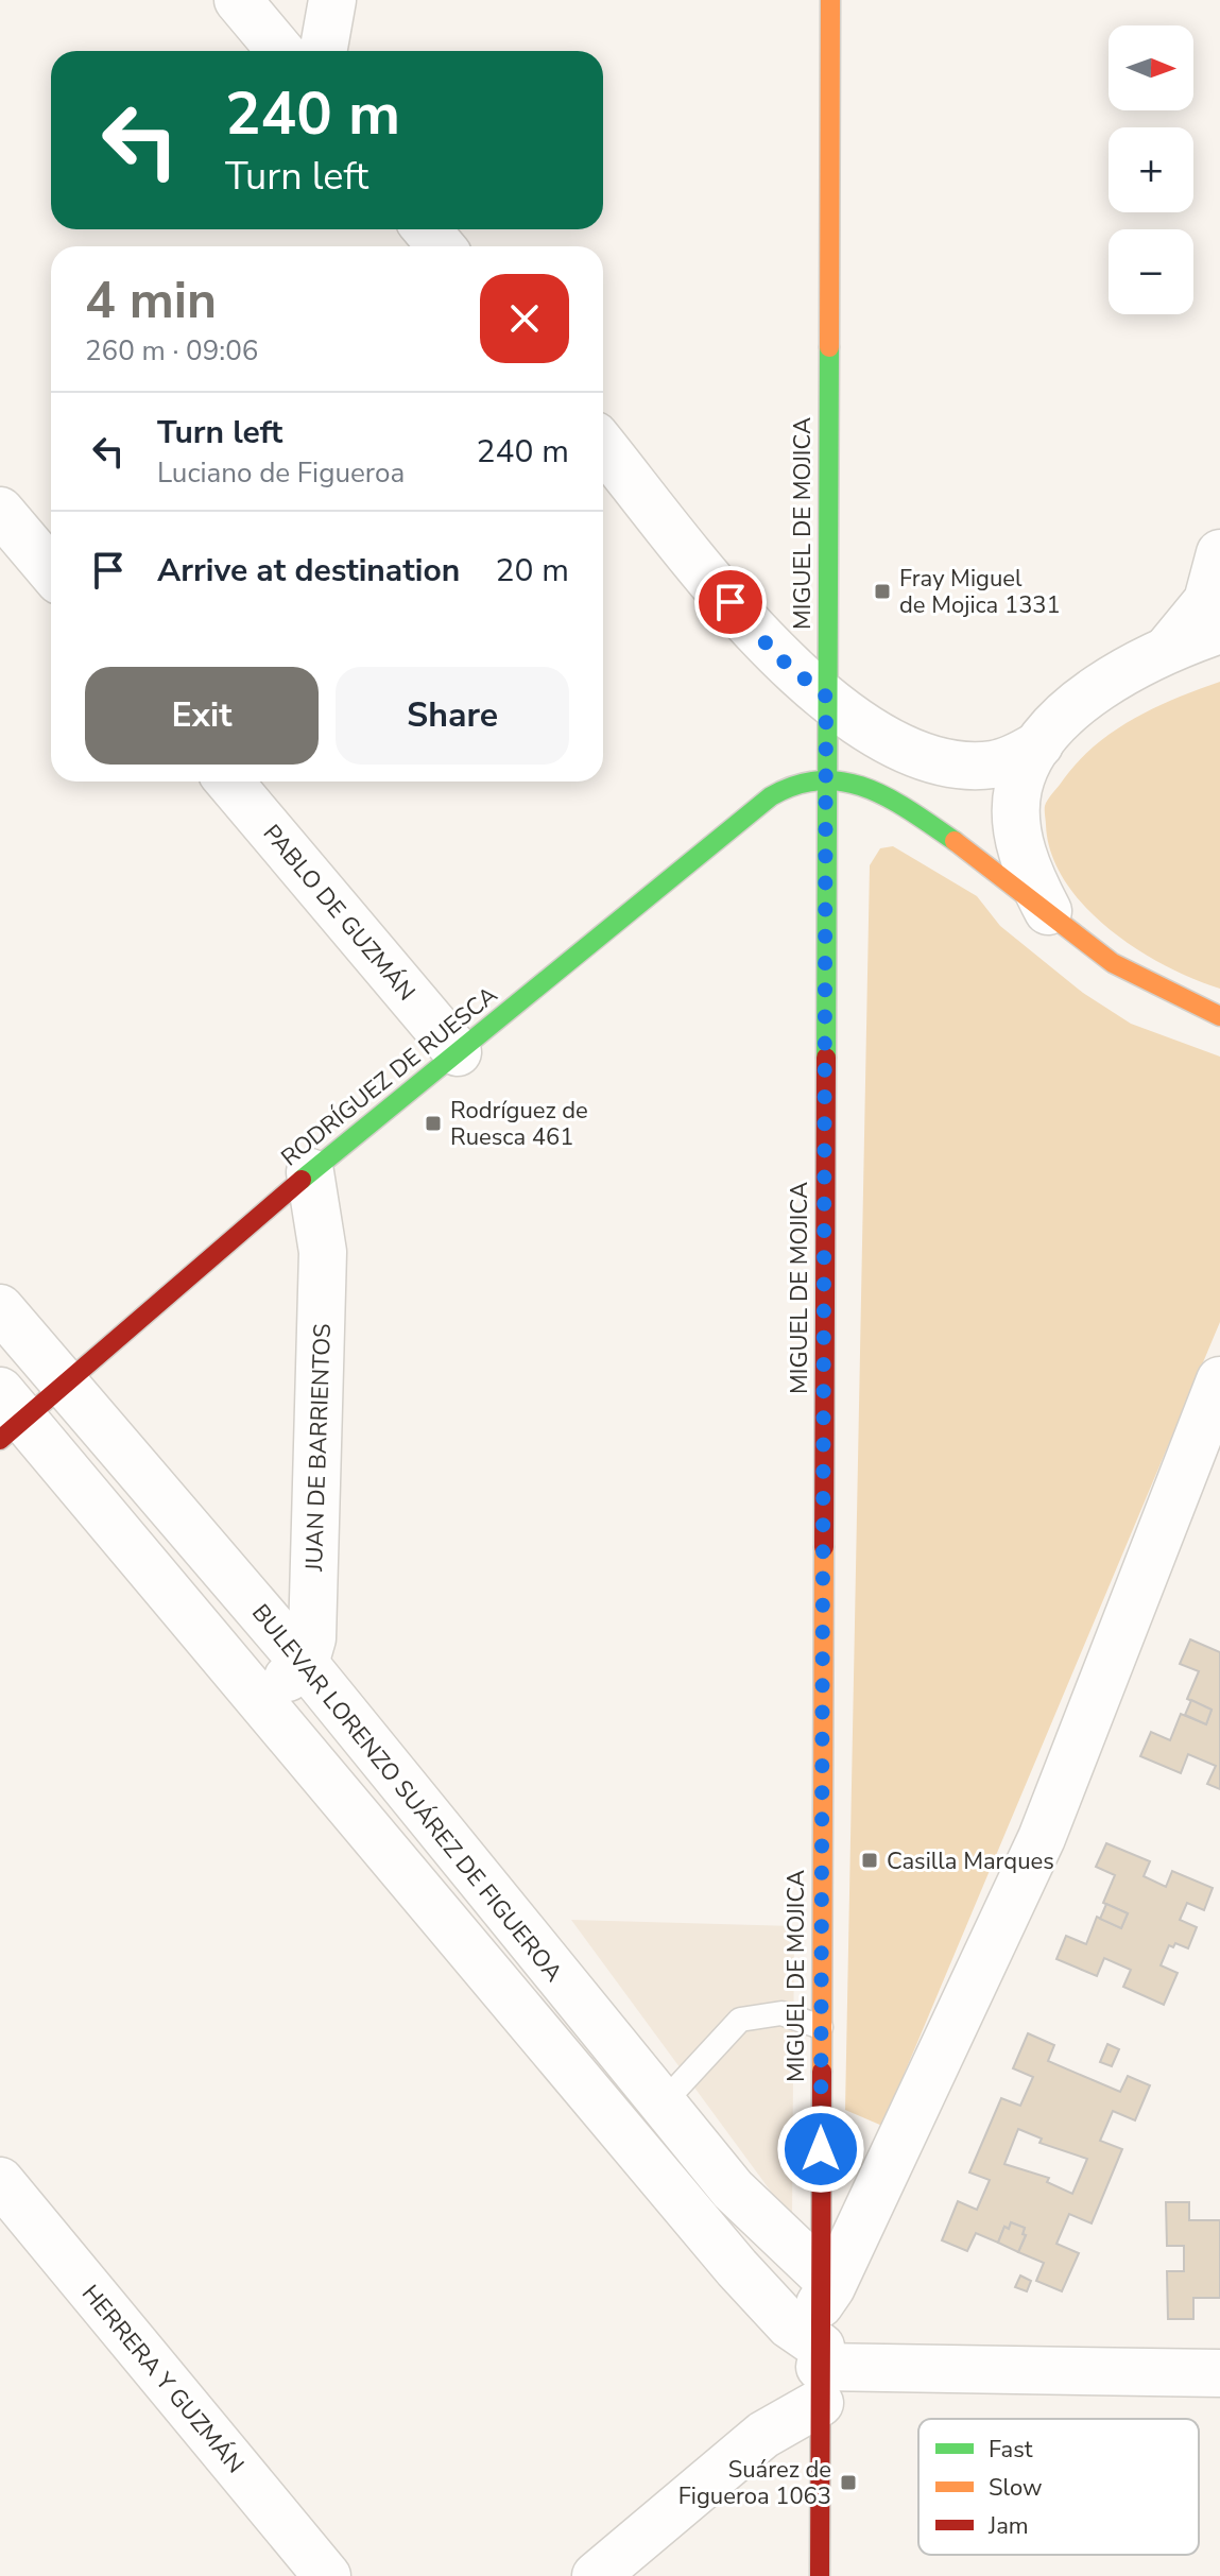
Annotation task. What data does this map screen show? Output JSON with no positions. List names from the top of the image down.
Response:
{
  "streets": {
    "street": [
      "MIGUEL DE MOJICA",
      "PABLO DE GUZMÁN",
      "RODRÍGUEZ DE RUESCA",
      "JUAN DE BARRIENTOS",
      "BULEVAR LORENZO SUÁREZ DE FIGUEROA",
      "HERRERA Y GUZMÁN"
    ]
  },
  "crossings": [
    ["MIGUEL DE MOJICA", "RODRÍGUEZ DE RUESCA"],
    ["MIGUEL DE MOJICA", "BULEVAR LORENZO SUÁREZ DE FIGUEROA"],
    ["PABLO DE GUZMÁN", "RODRÍGUEZ DE RUESCA"],
    ["RODRÍGUEZ DE RUESCA", "JUAN DE BARRIENTOS"],
    ["RODRÍGUEZ DE RUESCA", "BULEVAR LORENZO SUÁREZ DE FIGUEROA"],
    ["JUAN DE BARRIENTOS", "BULEVAR LORENZO SUÁREZ DE FIGUEROA"]
  ],
  "places": {
    "transit": [
      "Fray Miguel de Mojica 1331",
      "Rodríguez de Ruesca 461",
      "Casilla Marques",
      "Suárez de Figueroa 1063"
    ]
  },
  "legend": ["Fast", "Slow", "Jam"],
  "north": "right",
  "page": {
    "map_buttons": ["+", "−"],
    "turn": ["240 m", "Turn left"],
    "heading": ["4 min", "260 m · 09:06"],
    "list": [
      {
        "name": "Turn left",
        "note": "Luciano de Figueroa",
        "value": "240 m"
      },
      {
        "name": "Arrive at destination",
        "value": "20 m"
      }
    ],
    "buttons": ["Exit", "Share"]
  }
}
